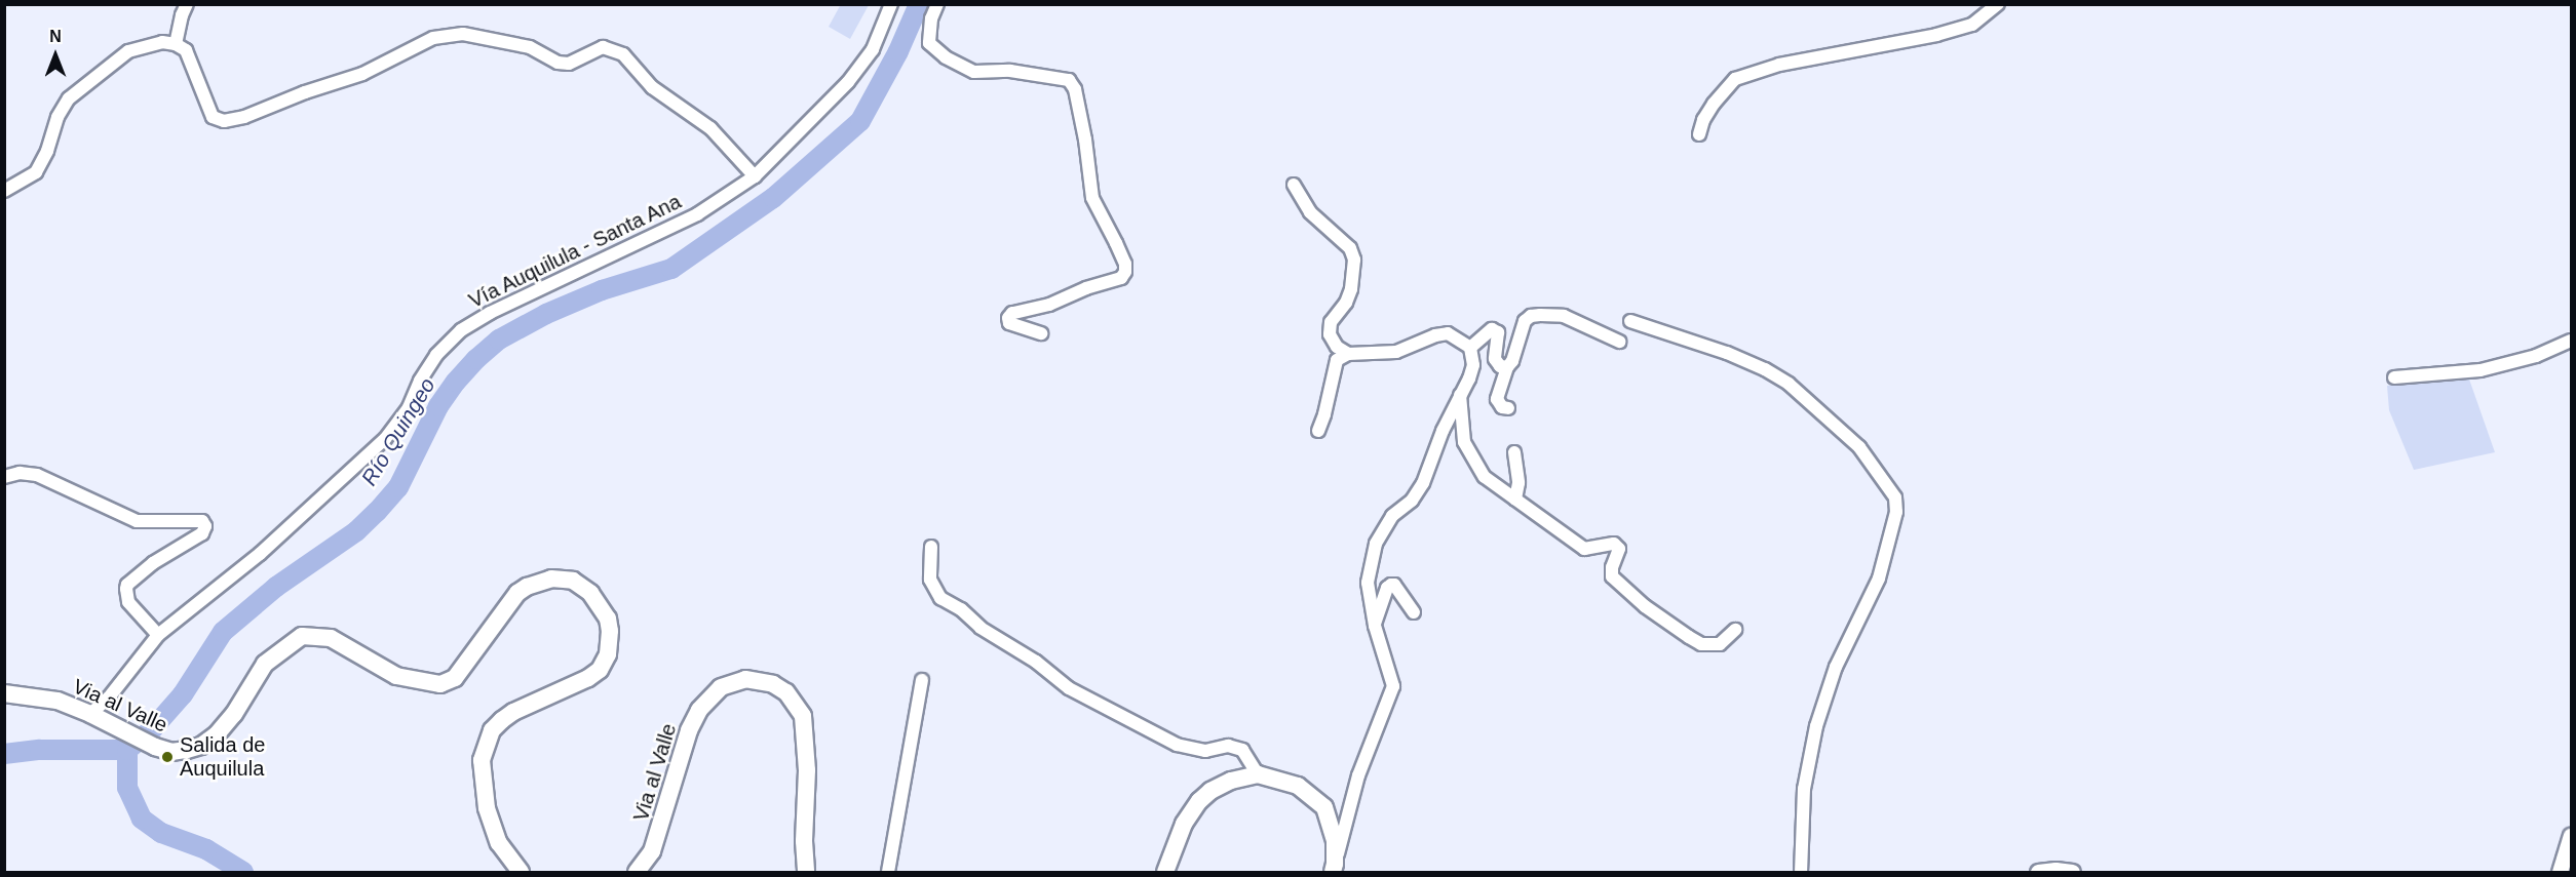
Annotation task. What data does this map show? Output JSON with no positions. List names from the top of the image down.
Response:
{
  "streets": {
    "main road": ["Via al Valle"],
    "street": ["Vía Auquilula - Santa Ana"]
  },
  "crossings": [
    ["Vía Auquilula - Santa Ana", "Via al Valle"]
  ],
  "water": ["Río Quingeo"],
  "places": ["Salida de Auquilula"],
  "north": "top"
}
